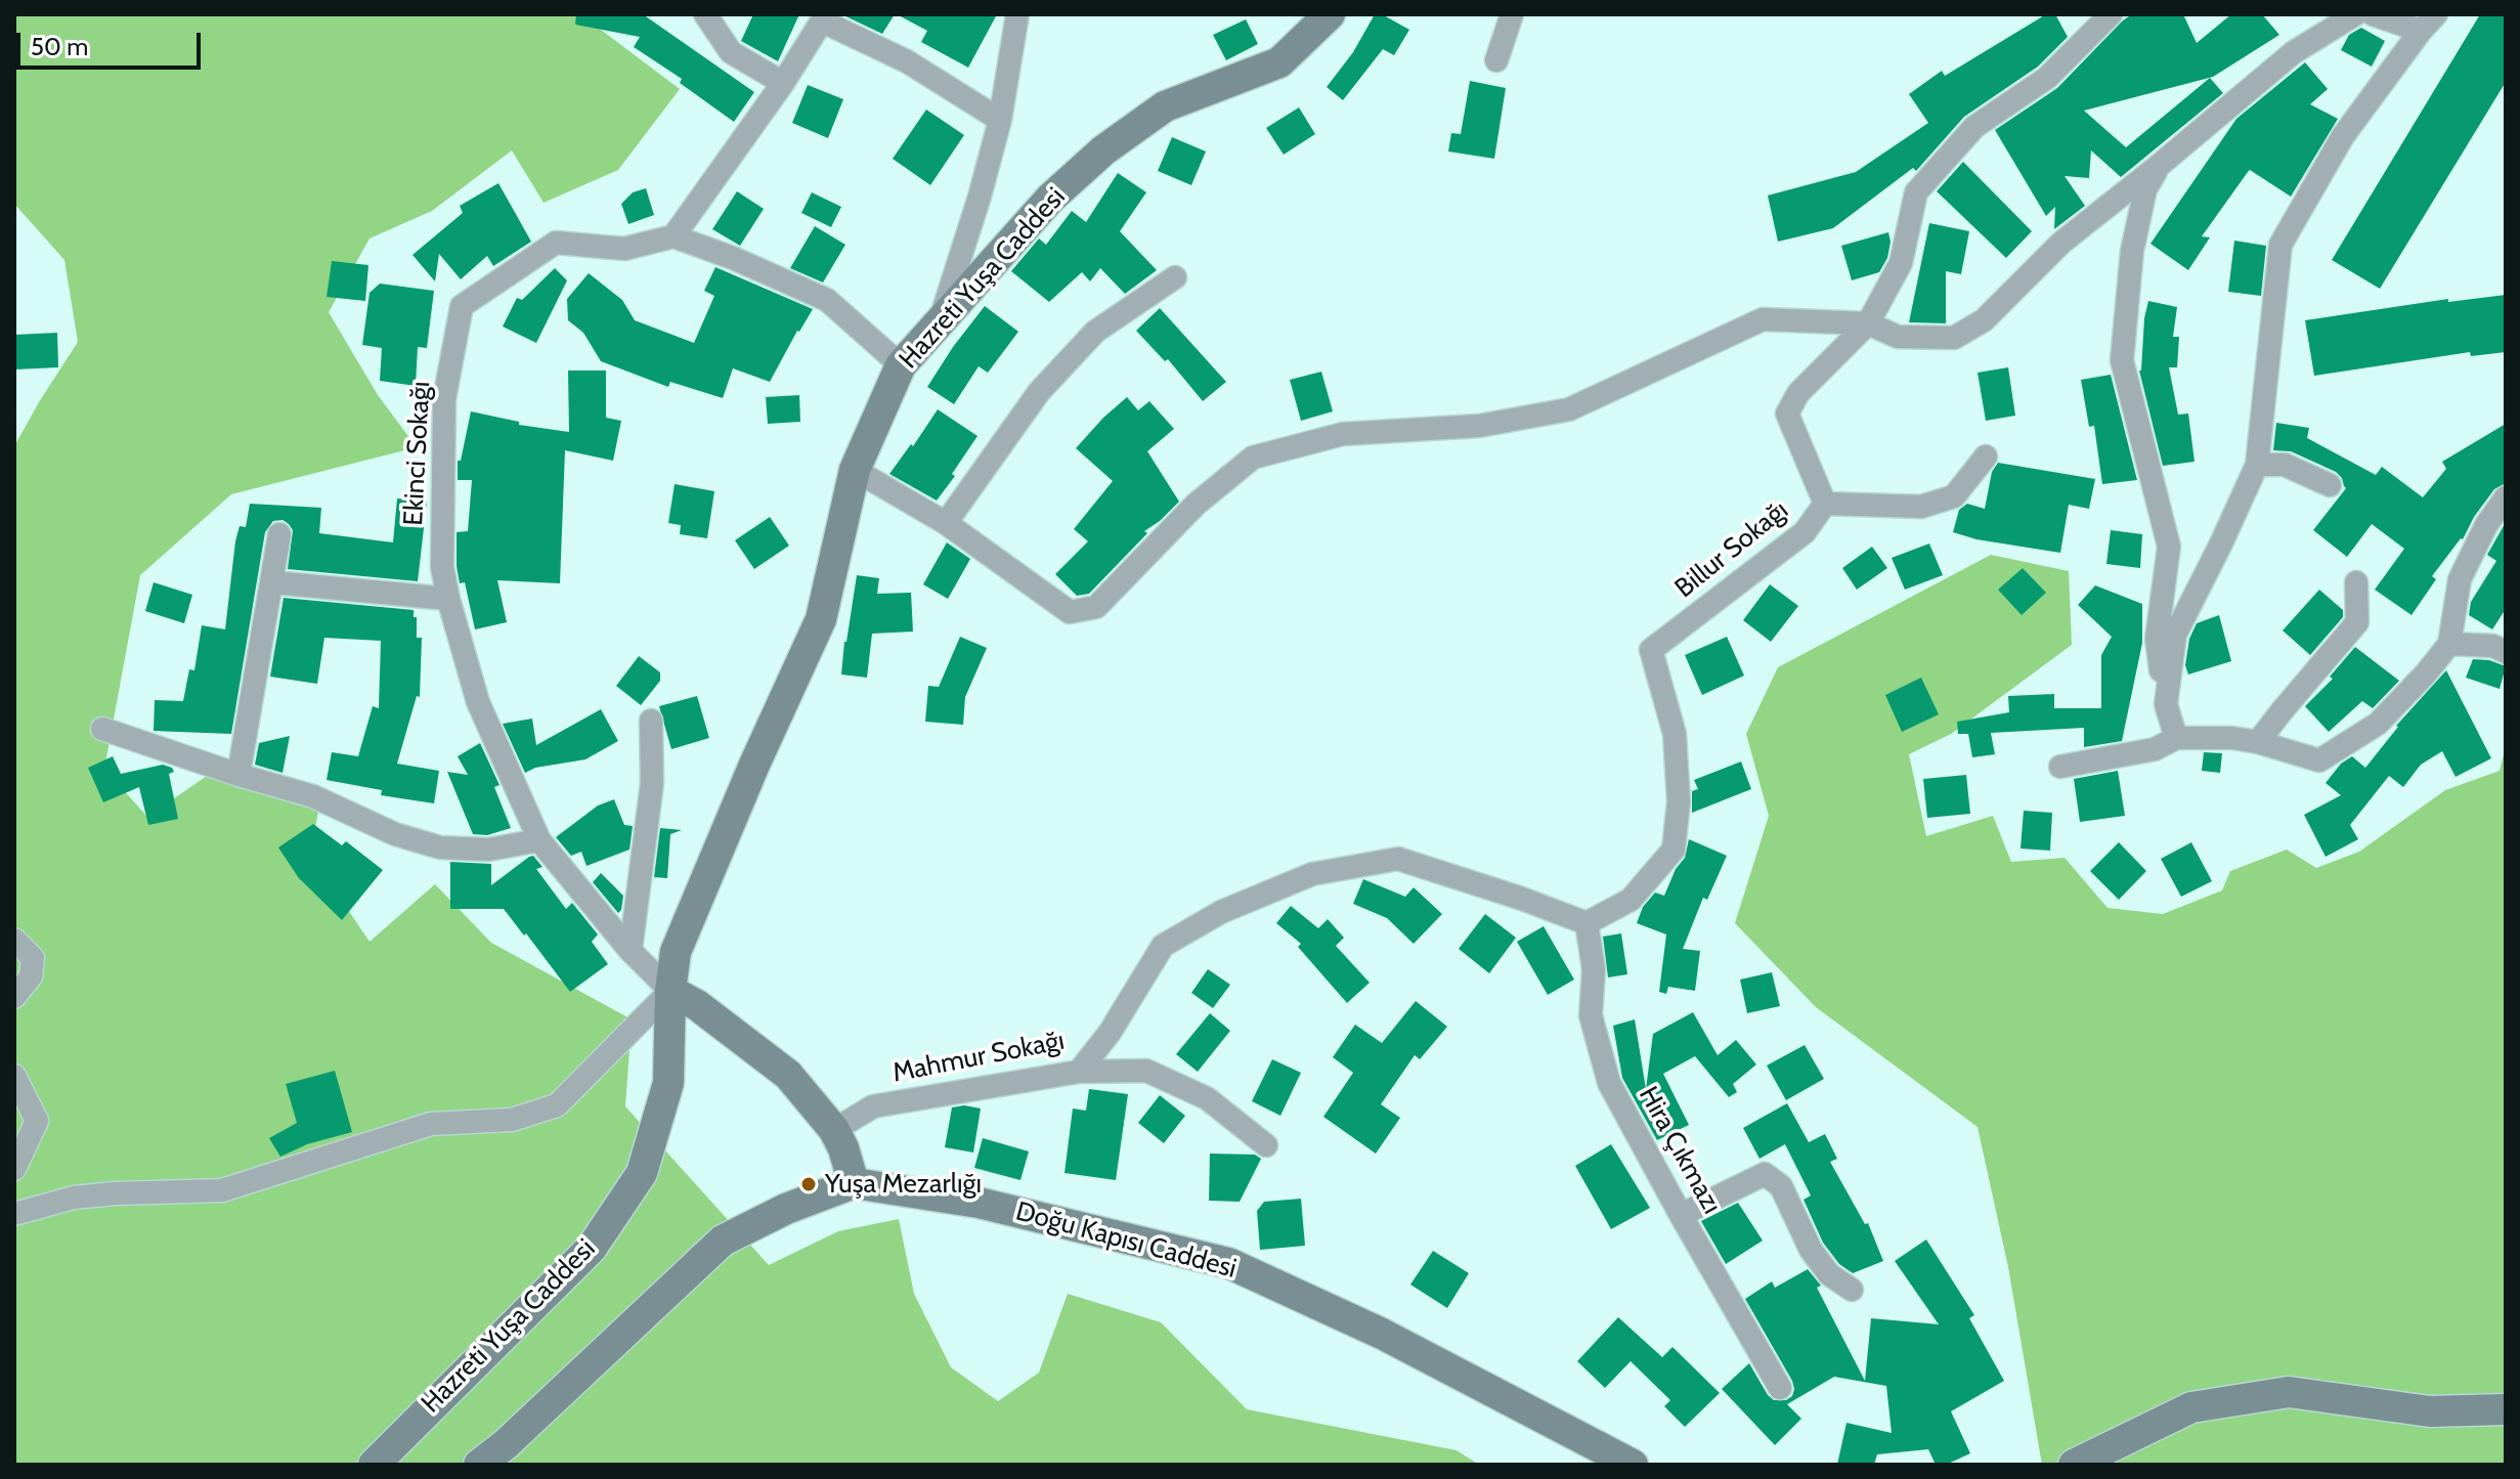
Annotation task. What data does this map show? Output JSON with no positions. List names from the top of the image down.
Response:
{
  "streets": {
    "street": [
      "Hazreti Yuşa Caddesi",
      "Ekinci Sokağı",
      "Billur Sokağı",
      "Mahmur Sokağı",
      "Hira Çıkmazı",
      "Doğu Kapısı Caddesi"
    ]
  },
  "crossings": [
    ["Hazreti Yuşa Caddesi", "Ekinci Sokağı"],
    ["Billur Sokağı", "Mahmur Sokağı"],
    ["Billur Sokağı", "Hira Çıkmazı"],
    ["Mahmur Sokağı", "Hira Çıkmazı"]
  ],
  "places": ["Yuşa Mezarlığı"],
  "scale_bar": "50 m"
}
